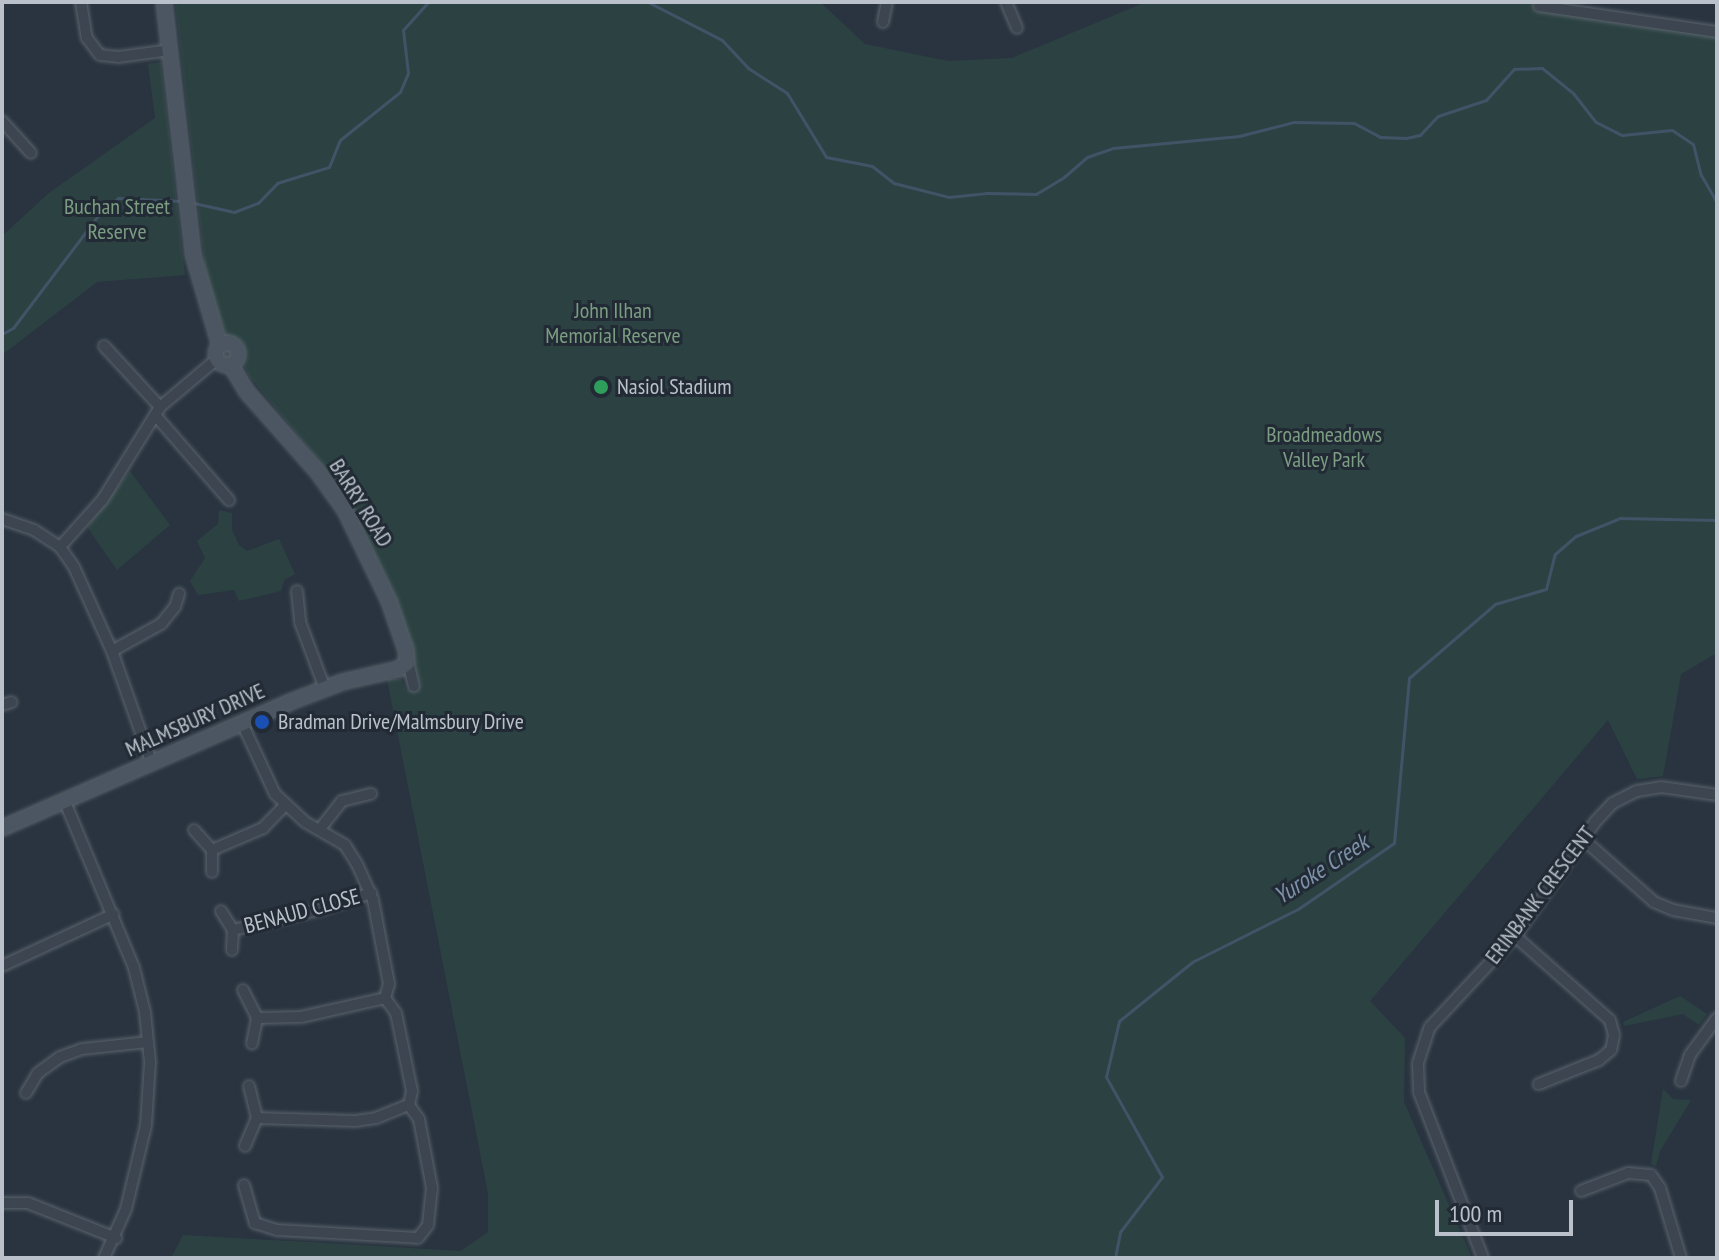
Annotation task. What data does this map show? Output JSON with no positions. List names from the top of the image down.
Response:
{
  "streets": {
    "street": [
      "BARRY ROAD",
      "MALMSBURY DRIVE",
      "ERINBANK CRESCENT",
      "BENAUD CLOSE"
    ]
  },
  "crossings": [
    ["BARRY ROAD", "MALMSBURY DRIVE"]
  ],
  "water": ["Yuroke Creek"],
  "parks": ["Buchan Street Reserve", "John Ilhan Memorial Reserve", "Broadmeadows Valley Park"],
  "places": ["Nasiol Stadium", "Bradman Drive/Malmsbury Drive"],
  "scale_bar": "100 m"
}
